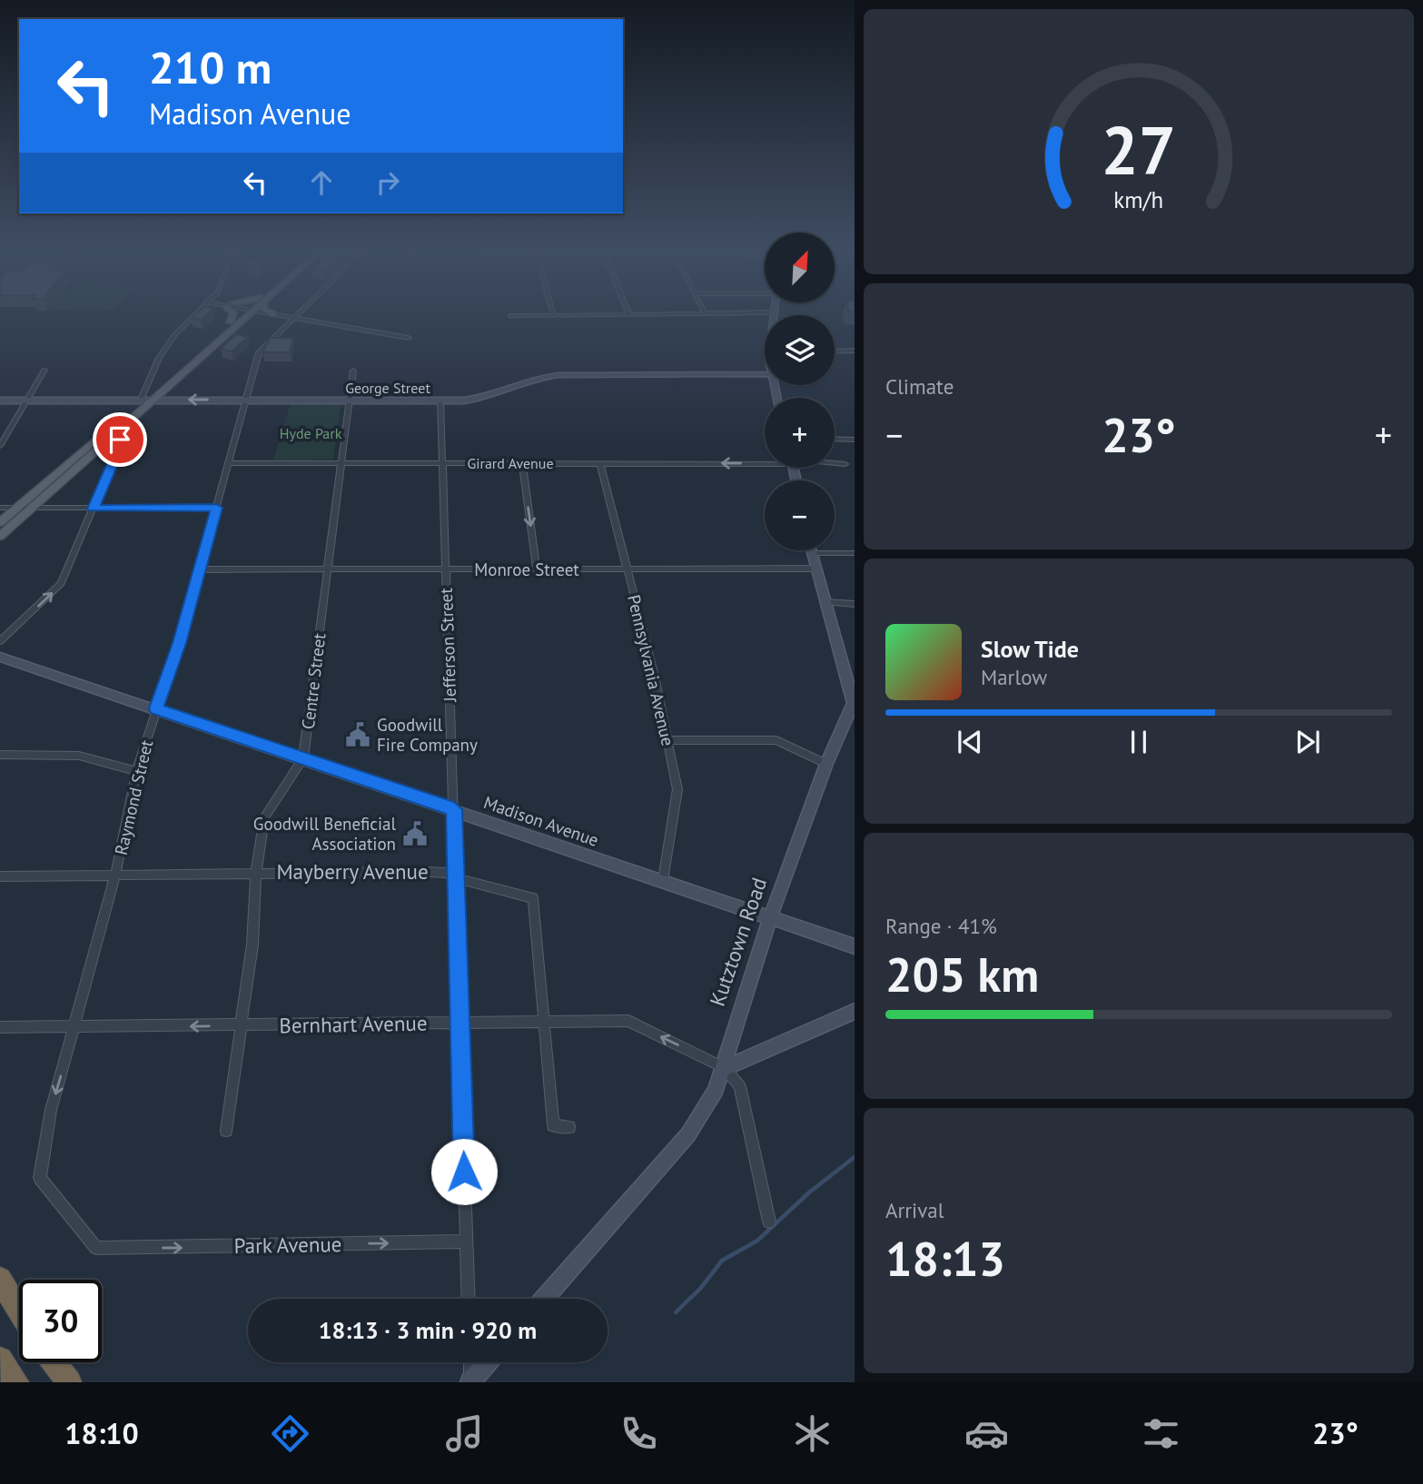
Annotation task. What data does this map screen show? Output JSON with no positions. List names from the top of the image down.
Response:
{
  "streets": {
    "main road": ["Madison Avenue"],
    "street": [
      "George Street",
      "Girard Avenue",
      "Monroe Street",
      "Jefferson Street",
      "Pennsylvania Avenue",
      "Centre Street",
      "Raymond Street",
      "Mayberry Avenue",
      "Kutztown Road",
      "Bernhart Avenue",
      "Park Avenue"
    ]
  },
  "crossings": [
    ["George Street", "Jefferson Street"],
    ["George Street", "Centre Street"],
    ["George Street", "Raymond Street"],
    ["Girard Avenue", "Jefferson Street"],
    ["Girard Avenue", "Pennsylvania Avenue"],
    ["Girard Avenue", "Centre Street"],
    ["Girard Avenue", "Raymond Street"],
    ["Monroe Street", "Jefferson Street"],
    ["Monroe Street", "Pennsylvania Avenue"],
    ["Monroe Street", "Centre Street"],
    ["Monroe Street", "Raymond Street"],
    ["Monroe Street", "Kutztown Road"],
    ["Jefferson Street", "Madison Avenue"],
    ["Jefferson Street", "Mayberry Avenue"],
    ["Jefferson Street", "Bernhart Avenue"],
    ["Jefferson Street", "Park Avenue"],
    ["Pennsylvania Avenue", "Madison Avenue"],
    ["Centre Street", "Madison Avenue"],
    ["Centre Street", "Mayberry Avenue"],
    ["Centre Street", "Bernhart Avenue"],
    ["Raymond Street", "Madison Avenue"],
    ["Raymond Street", "Mayberry Avenue"],
    ["Raymond Street", "Bernhart Avenue"],
    ["Raymond Street", "Park Avenue"],
    ["Madison Avenue", "Kutztown Road"],
    ["Mayberry Avenue", "Bernhart Avenue"],
    ["Kutztown Road", "Bernhart Avenue"]
  ],
  "one_way": ["Bernhart Avenue", "Park Avenue"],
  "parks": ["Hyde Park"],
  "places": {
    "public building": ["Goodwill Fire Company", "Goodwill Beneficial Association"]
  },
  "north": "top right",
  "page": {
    "turn": ["210 m", "Madison Avenue"],
    "map_buttons": ["+", "−"],
    "tile": [
      "Climate",
      ["Range · 41%", "205 km"],
      ["Arrival", "18:13"]
    ],
    "heat": ["−", "23°", "+"],
    "song": ["Slow Tide", "Marlow"],
    "limit": "30",
    "trip": "18:13 · 3 min · 920 m",
    "tabs": ["18:10", "23°"],
    "gauge": ["27", "km/h"]
  }
}
